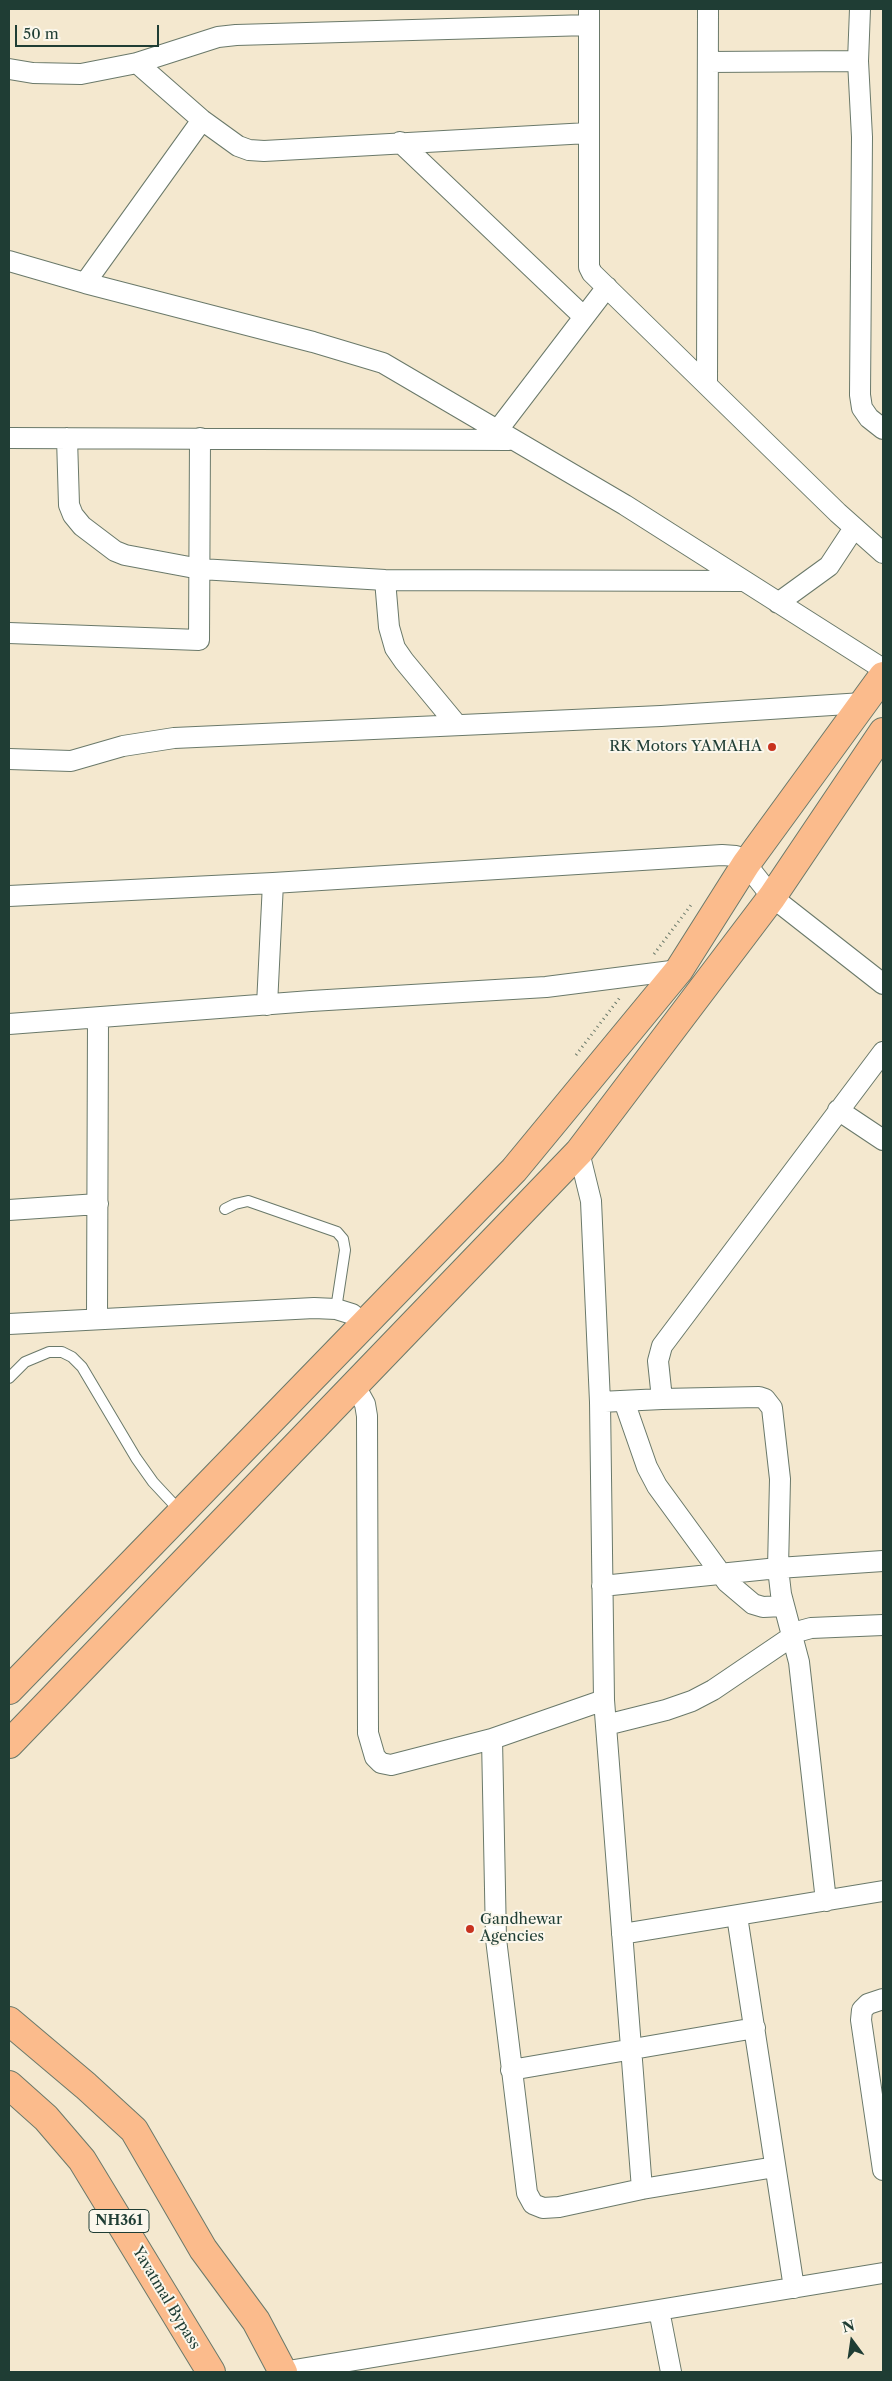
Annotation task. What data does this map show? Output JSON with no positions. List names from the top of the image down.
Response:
{
  "streets": {
    "main road": ["NH361", "Yavatmal Bypass"]
  },
  "places": ["RK Motors YAMAHA", "Gandhewar Agencies"],
  "scale_bar": "50 m",
  "north": "top"
}
